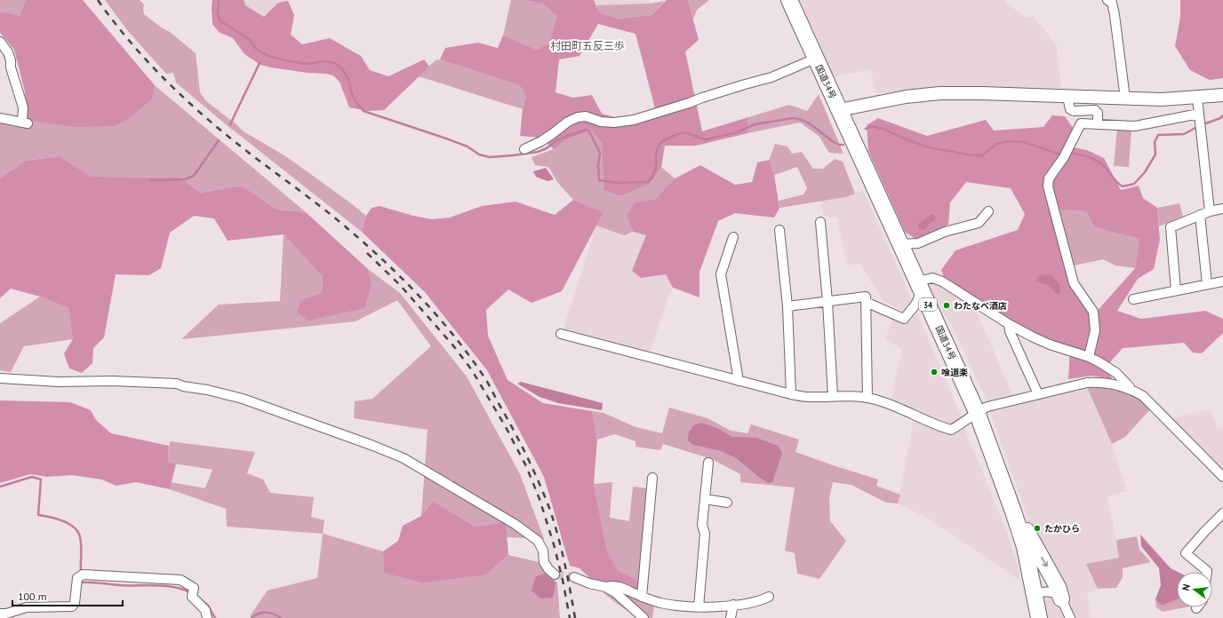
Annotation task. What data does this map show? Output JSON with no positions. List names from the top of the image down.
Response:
{
  "streets": {
    "highway": ["国道34号", "34"]
  },
  "districts": ["村田町五反三歩"],
  "places": ["わたなべ酒店", "喰道楽", "たかひら"],
  "scale_bar": "100 m",
  "north": "left"
}
